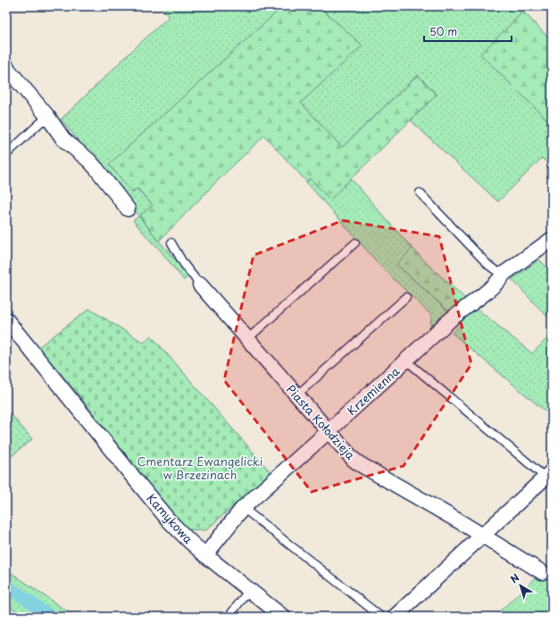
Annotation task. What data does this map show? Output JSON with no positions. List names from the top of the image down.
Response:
{
  "streets": {
    "street": ["Krzemienna", "Piasta Kołodzieja", "Kamykowa"]
  },
  "crossings": [
    ["Krzemienna", "Piasta Kołodzieja"],
    ["Krzemienna", "Kamykowa"]
  ],
  "parks": ["Cmentarz Ewangelicki w Brzezinach"],
  "scale_bar": "50 m",
  "north": "top left"
}
